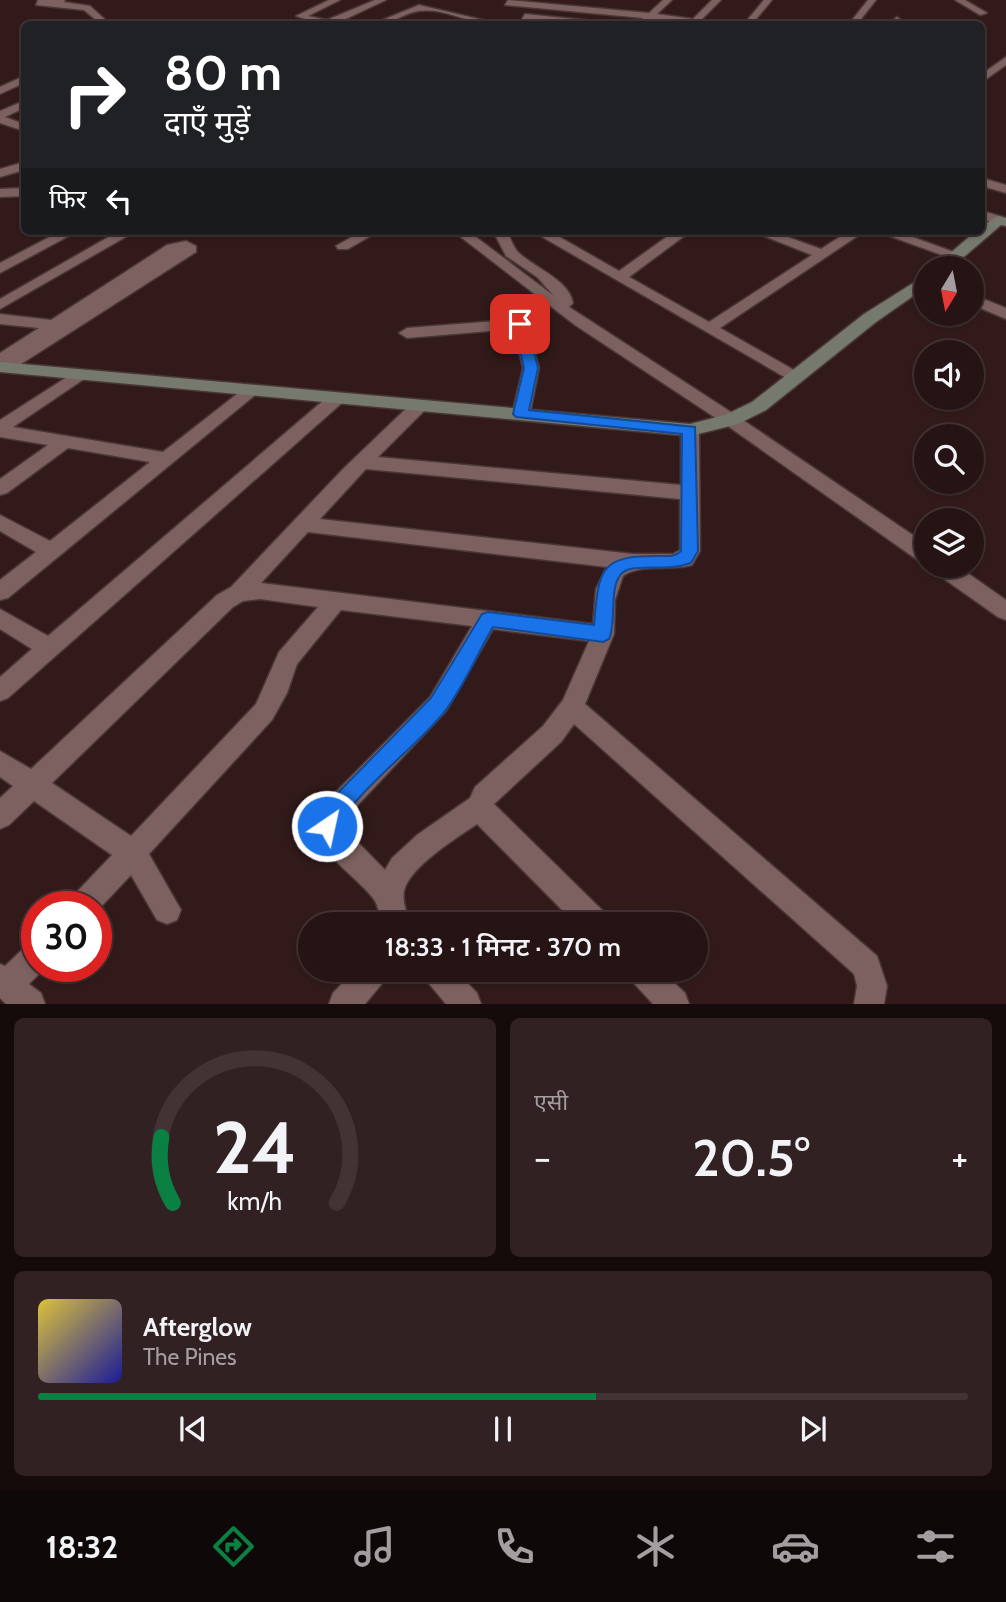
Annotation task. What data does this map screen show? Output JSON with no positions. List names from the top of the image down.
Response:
{
  "north": "bottom",
  "page": {
    "turn": ["80 m", "दाएँ मुड़ें"],
    "then": "फिर",
    "limit": "30",
    "trip": "18:33 · 1 मिनट · 370 m",
    "tile": "एसी",
    "heat": ["−", "20.5°", "+"],
    "song": ["Afterglow", "The Pines"],
    "tabs": "18:32",
    "gauge": ["24", "km/h"]
  }
}
